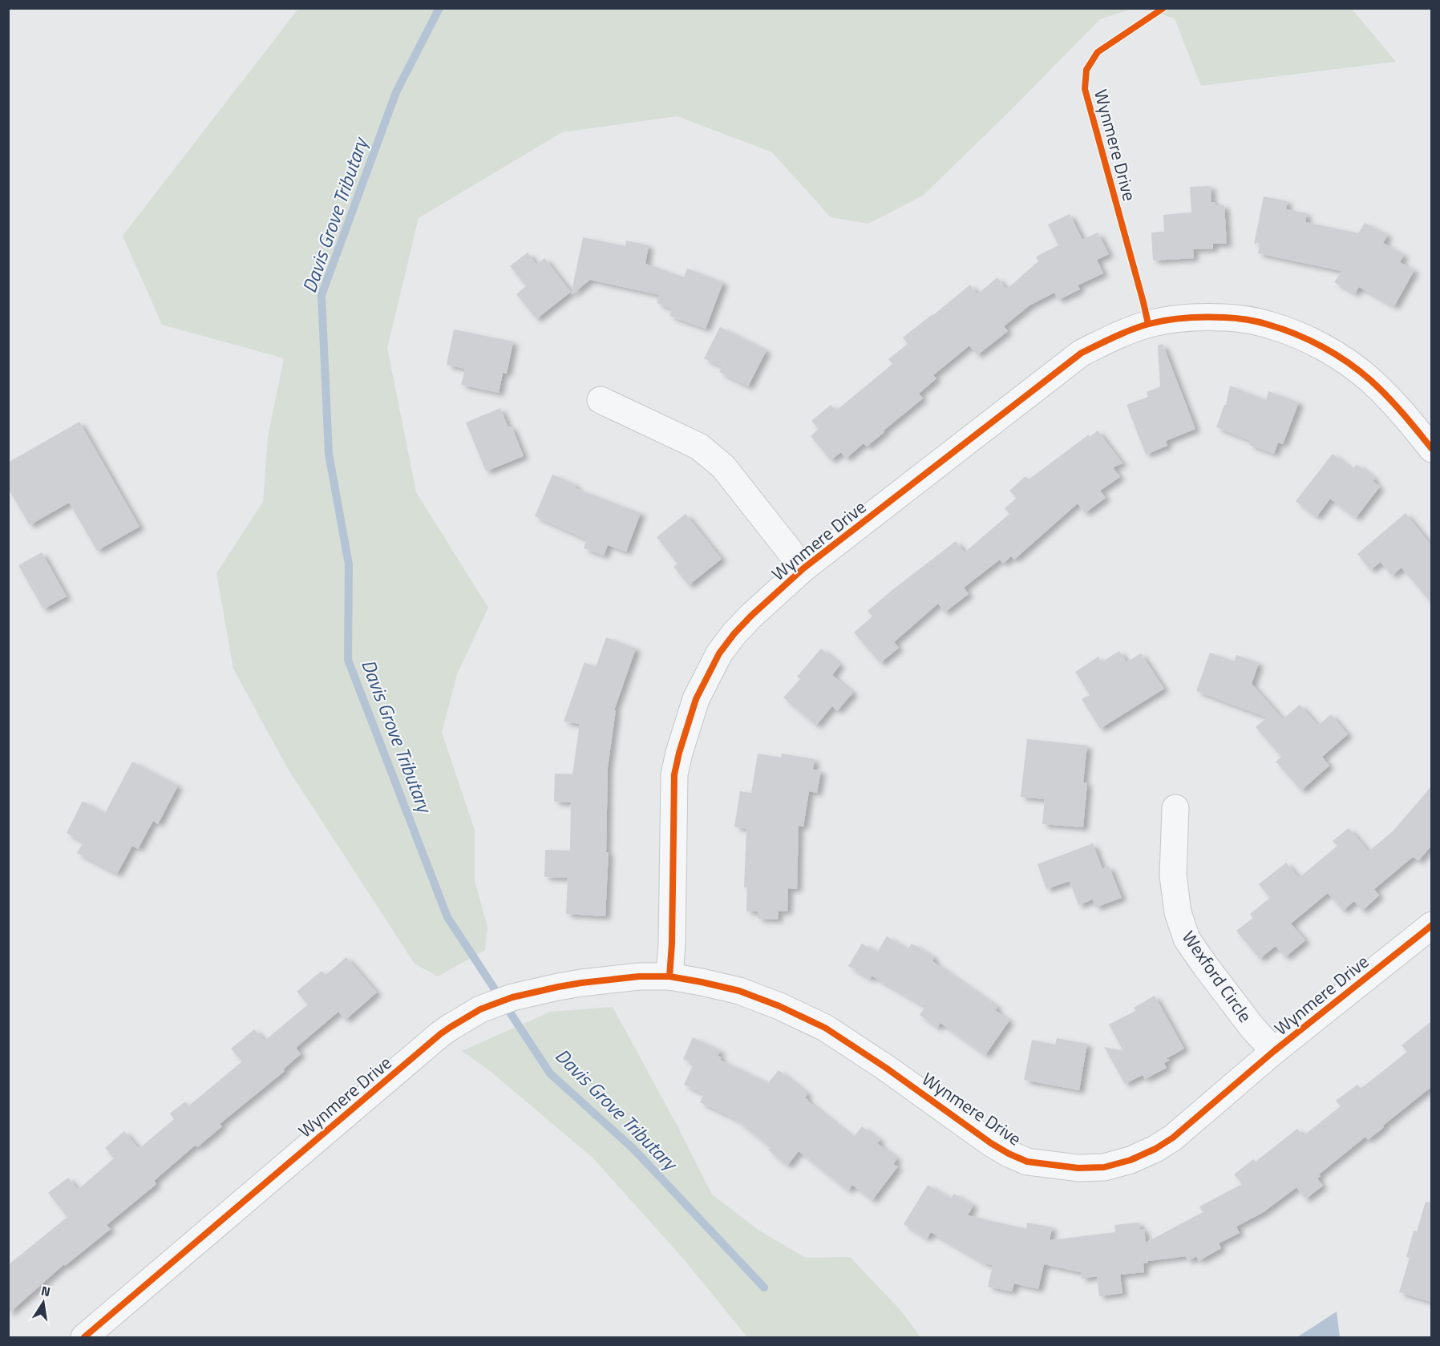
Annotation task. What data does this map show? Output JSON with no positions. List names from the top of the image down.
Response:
{
  "streets": {
    "street": ["Wynmere Drive", "Wexford Circle"]
  },
  "crossings": [
    ["Wynmere Drive", "Wexford Circle"]
  ],
  "water": ["Davis Grove Tributary"],
  "north": "top"
}
